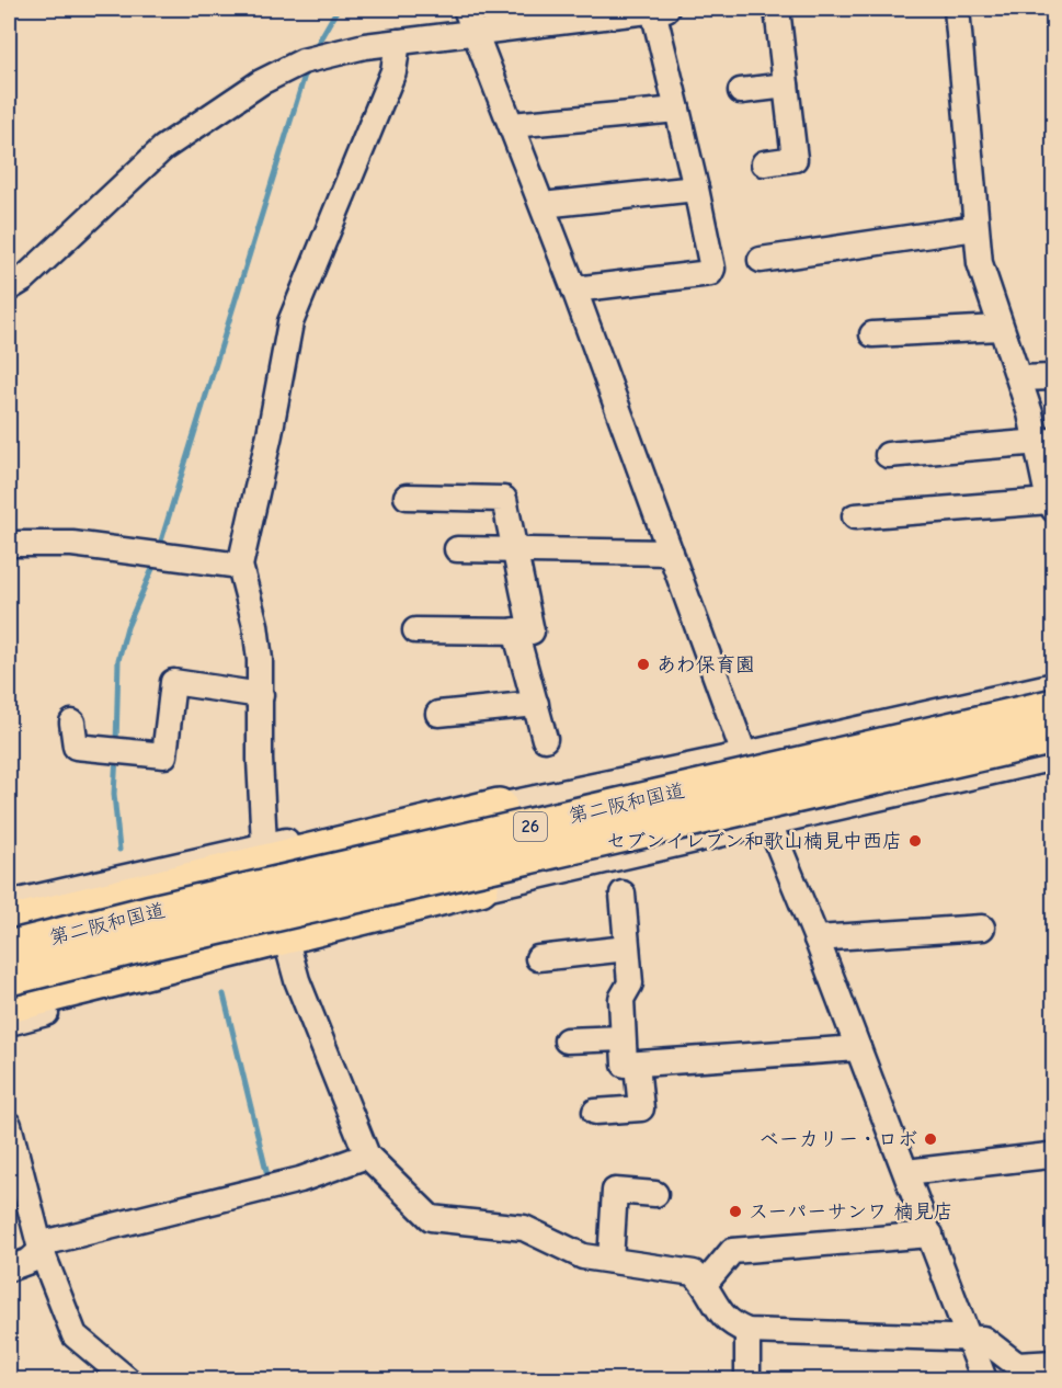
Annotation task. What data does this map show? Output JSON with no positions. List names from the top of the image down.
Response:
{
  "streets": {
    "highway": ["第二阪和国道", "26"]
  },
  "crossings": [
    ["第二阪和国道", "26"]
  ],
  "places": [
    "あわ保育園",
    "セブンイレブン和歌山楠見中西店",
    "ベーカリー・ロボ",
    "スーパーサンワ 楠見店"
  ]
}
